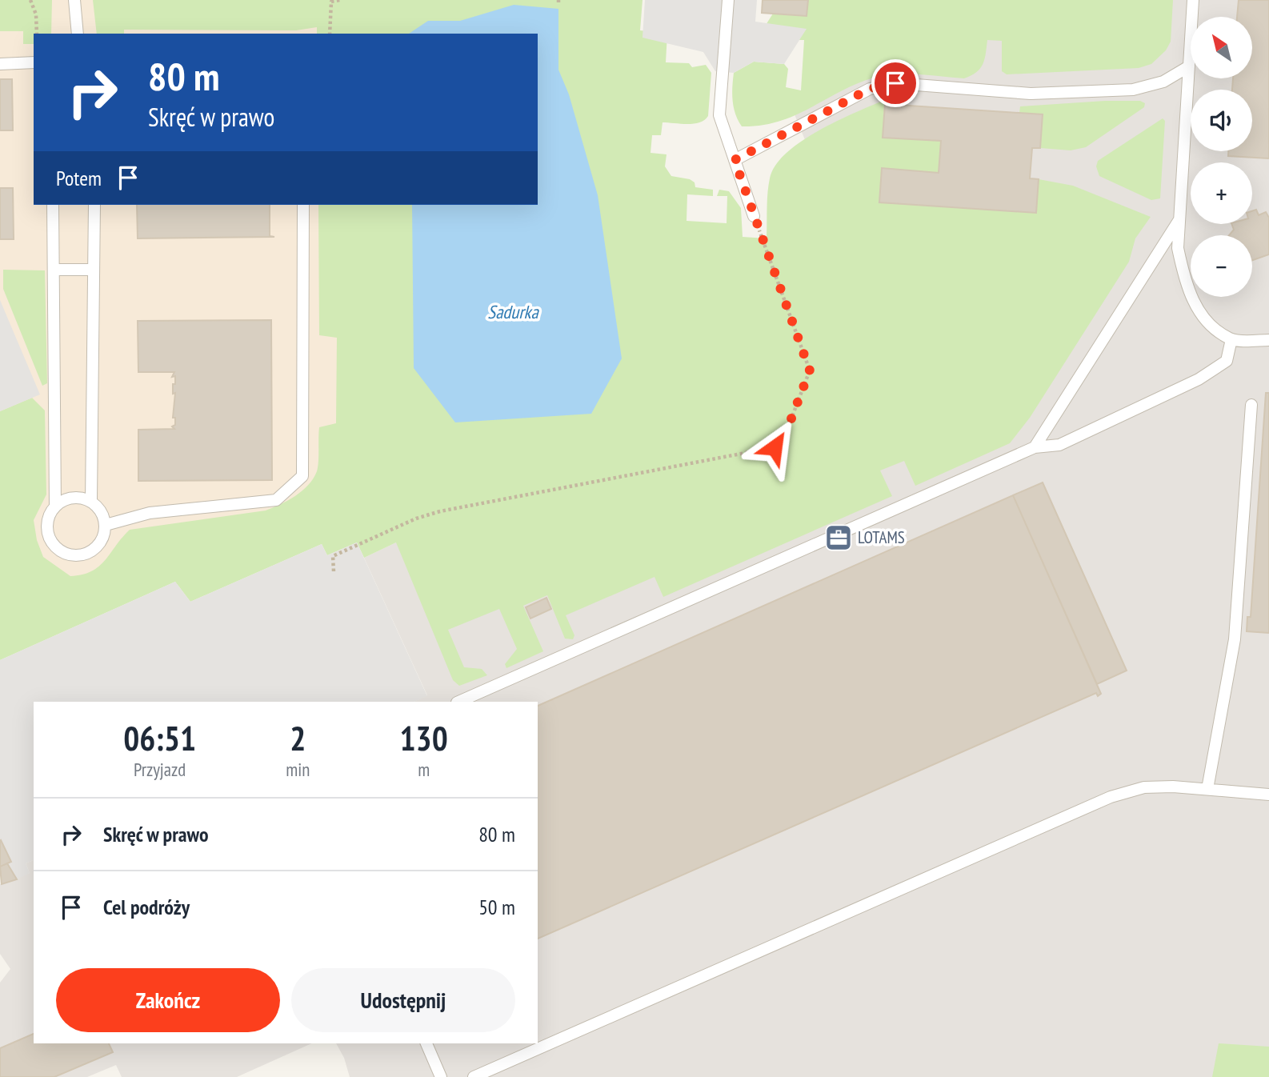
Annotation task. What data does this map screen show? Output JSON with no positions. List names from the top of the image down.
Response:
{
  "water": ["Sadurka"],
  "places": {
    "office": ["LOTAMS"]
  },
  "north": "top left",
  "page": {
    "map_buttons": ["+", "−"],
    "turn": ["80 m", "Skręć w prawo"],
    "then": "Potem",
    "eta": [
      "06:51",
      "Przyjazd",
      "2",
      "min",
      "130",
      "m"
    ],
    "list": [
      {
        "name": "Skręć w prawo",
        "value": "80 m"
      },
      {
        "name": "Cel podróży",
        "value": "50 m"
      }
    ],
    "buttons": ["Zakończ", "Udostępnij"]
  }
}
